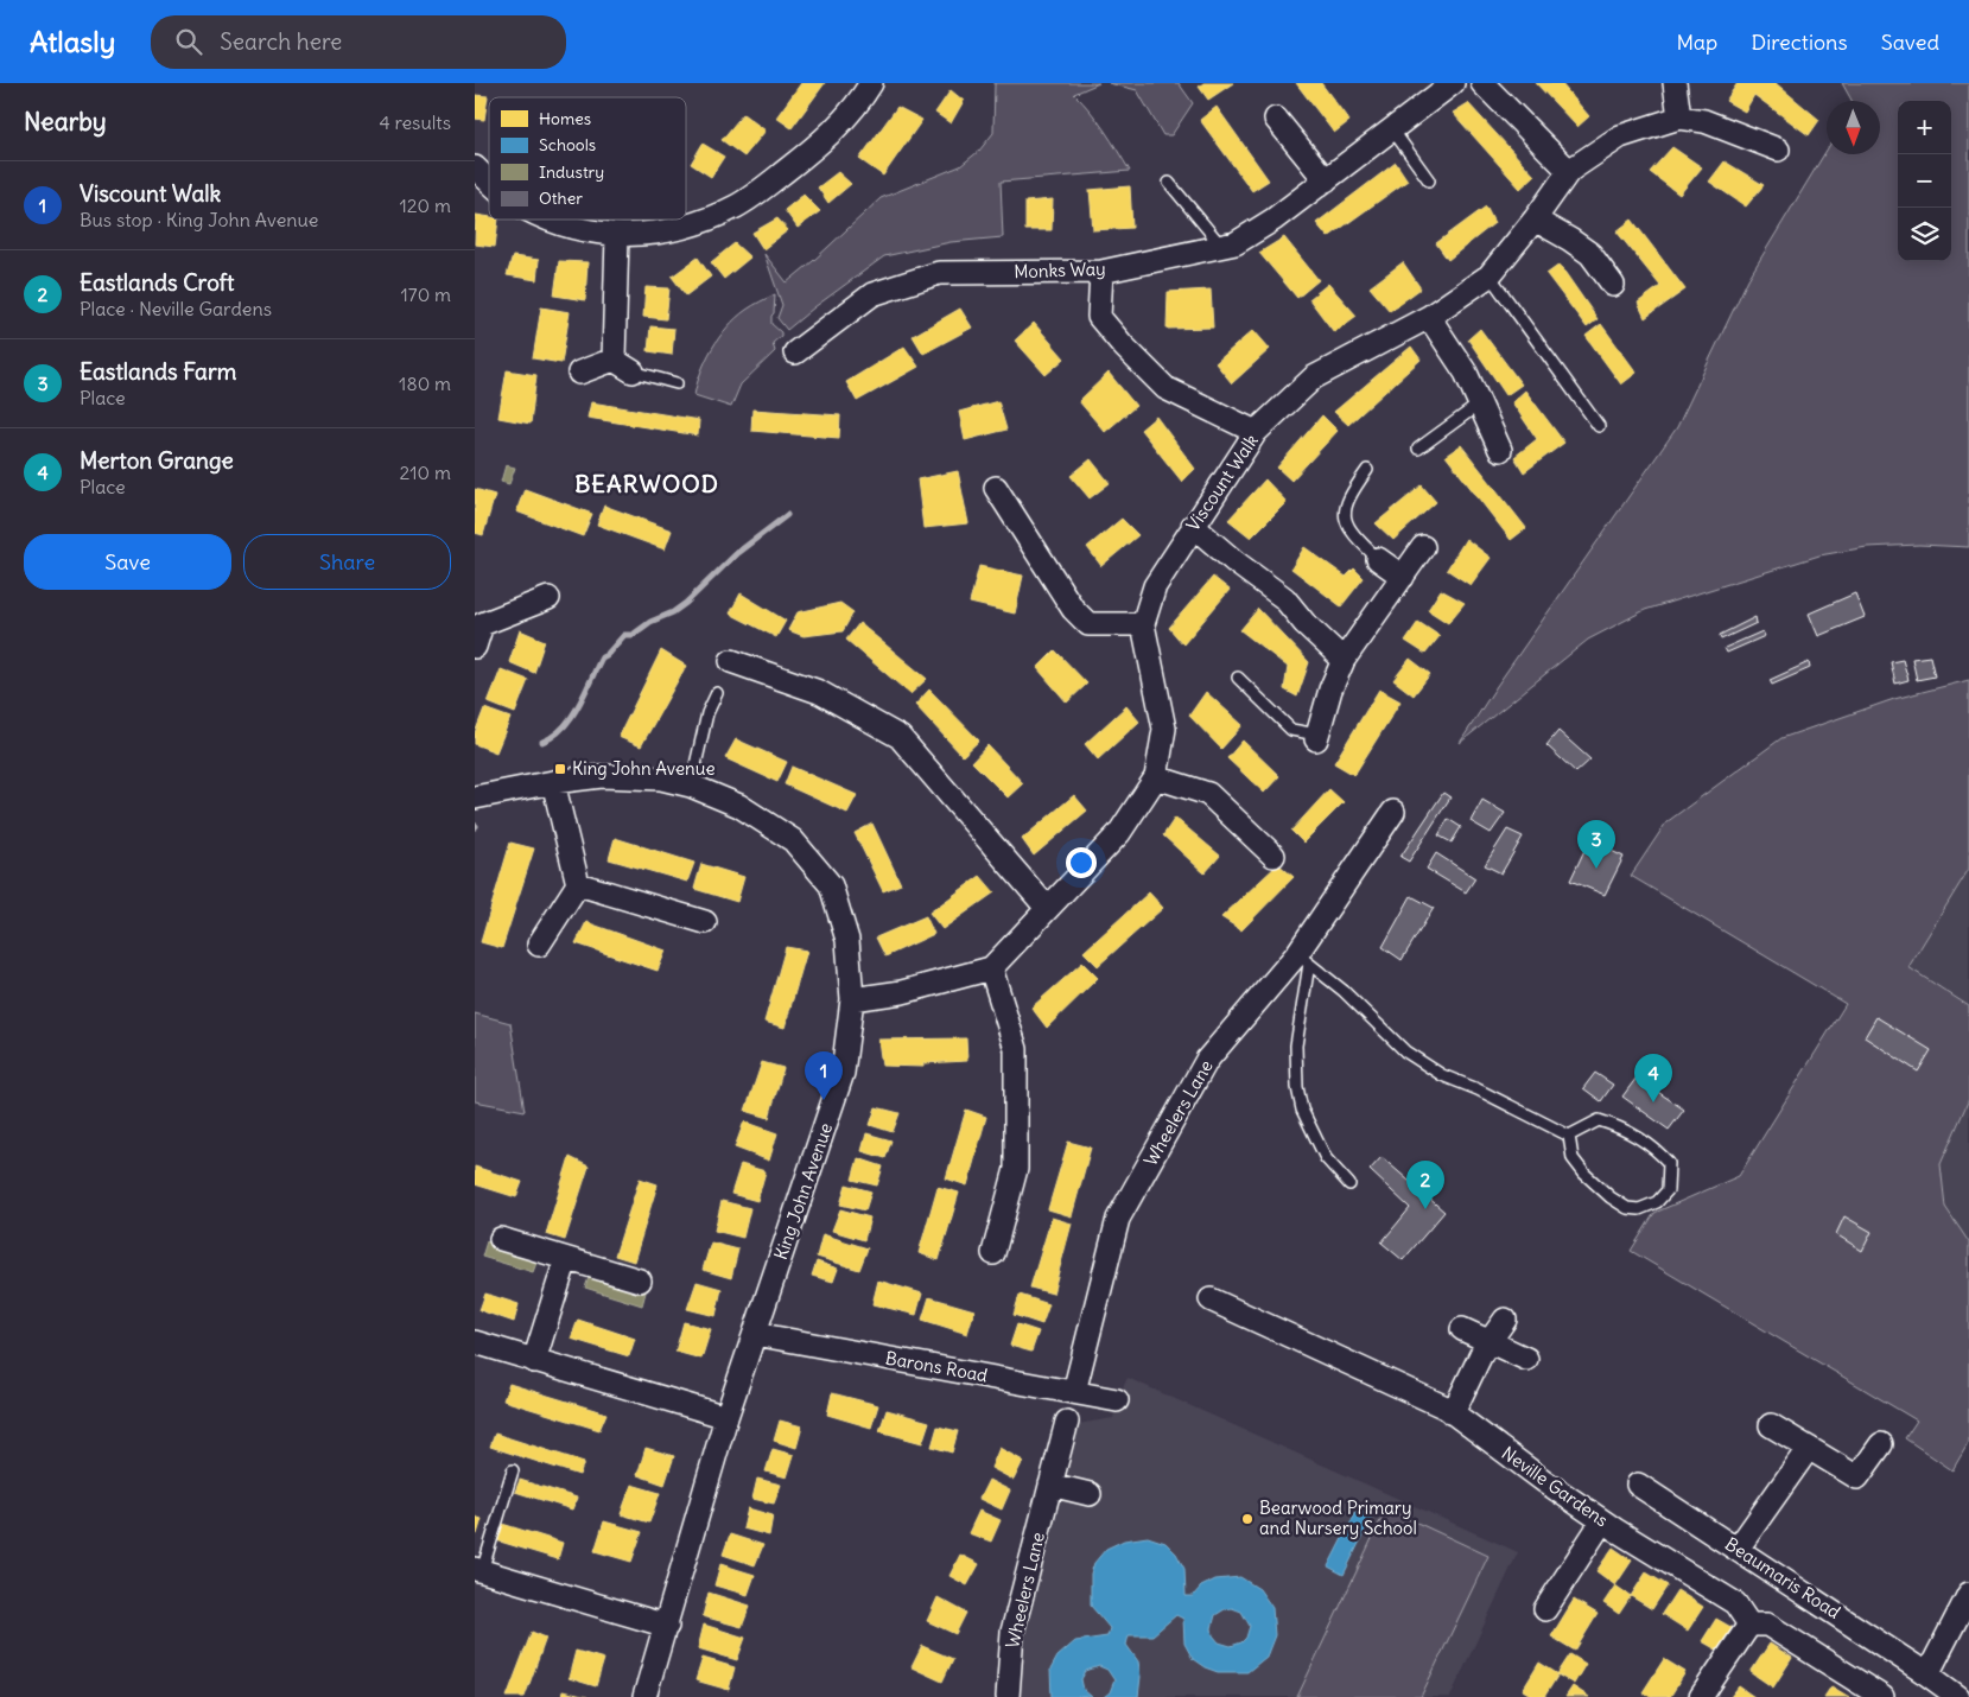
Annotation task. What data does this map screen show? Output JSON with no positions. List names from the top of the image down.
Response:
{
  "streets": {
    "street": [
      "Monks Way",
      "Viscount Walk",
      "Wheelers Lane",
      "King John Avenue",
      "Barons Road",
      "Neville Gardens",
      "Beaumaris Road"
    ]
  },
  "crossings": [
    ["Wheelers Lane", "Barons Road"],
    ["King John Avenue", "Barons Road"]
  ],
  "districts": ["BEARWOOD"],
  "places": {
    "transit": ["King John Avenue"],
    "other": ["Bearwood Primary and Nursery School"]
  },
  "legend": [
    "Homes",
    "Schools",
    "Industry",
    "Other"
  ],
  "north": "bottom",
  "page": {
    "header": "Atlasly",
    "search": "Search here",
    "nav": ["Map", "Directions", "Saved"],
    "heading": ["Nearby", "4 results"],
    "map_buttons": ["+", "−"],
    "list": [
      {
        "mark": "1",
        "name": "Viscount Walk",
        "note": "Bus stop · King John Avenue",
        "value": "120 m"
      },
      {
        "mark": "2",
        "name": "Eastlands Croft",
        "note": "Place · Neville Gardens",
        "value": "170 m"
      },
      {
        "mark": "3",
        "name": "Eastlands Farm",
        "note": "Place",
        "value": "180 m"
      },
      {
        "mark": "4",
        "name": "Merton Grange",
        "note": "Place",
        "value": "210 m"
      }
    ],
    "buttons": ["Save", "Share"],
    "pins": [
      "3",
      "1",
      "4",
      "2"
    ]
  }
}
